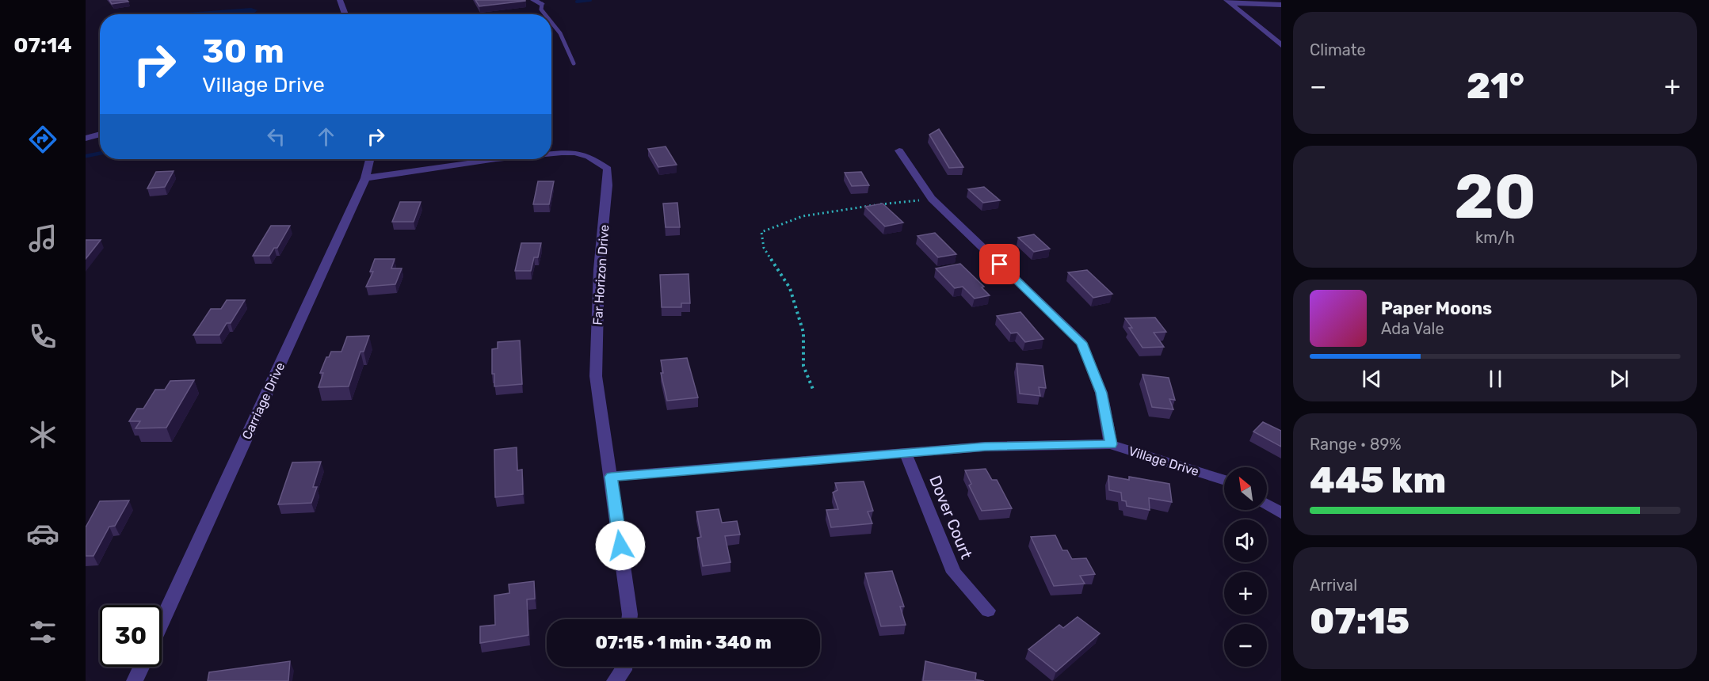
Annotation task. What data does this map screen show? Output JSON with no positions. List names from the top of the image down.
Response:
{
  "streets": {
    "street": [
      "Far Horizon Drive",
      "Carriage Drive",
      "Village Drive",
      "Dover Court"
    ]
  },
  "crossings": [
    ["Far Horizon Drive", "Carriage Drive"],
    ["Far Horizon Drive", "Village Drive"],
    ["Village Drive", "Dover Court"]
  ],
  "north": "top left",
  "page": {
    "tabs": "07:14",
    "tile": [
      "Climate",
      ["20", "km/h"],
      ["Range · 89%", "445 km"],
      ["Arrival", "07:15"]
    ],
    "turn": ["30 m", "Village Drive"],
    "heat": ["−", "21°", "+"],
    "song": ["Paper Moons", "Ada Vale"],
    "map_buttons": ["+", "−"],
    "limit": "30",
    "trip": "07:15 · 1 min · 340 m"
  }
}
